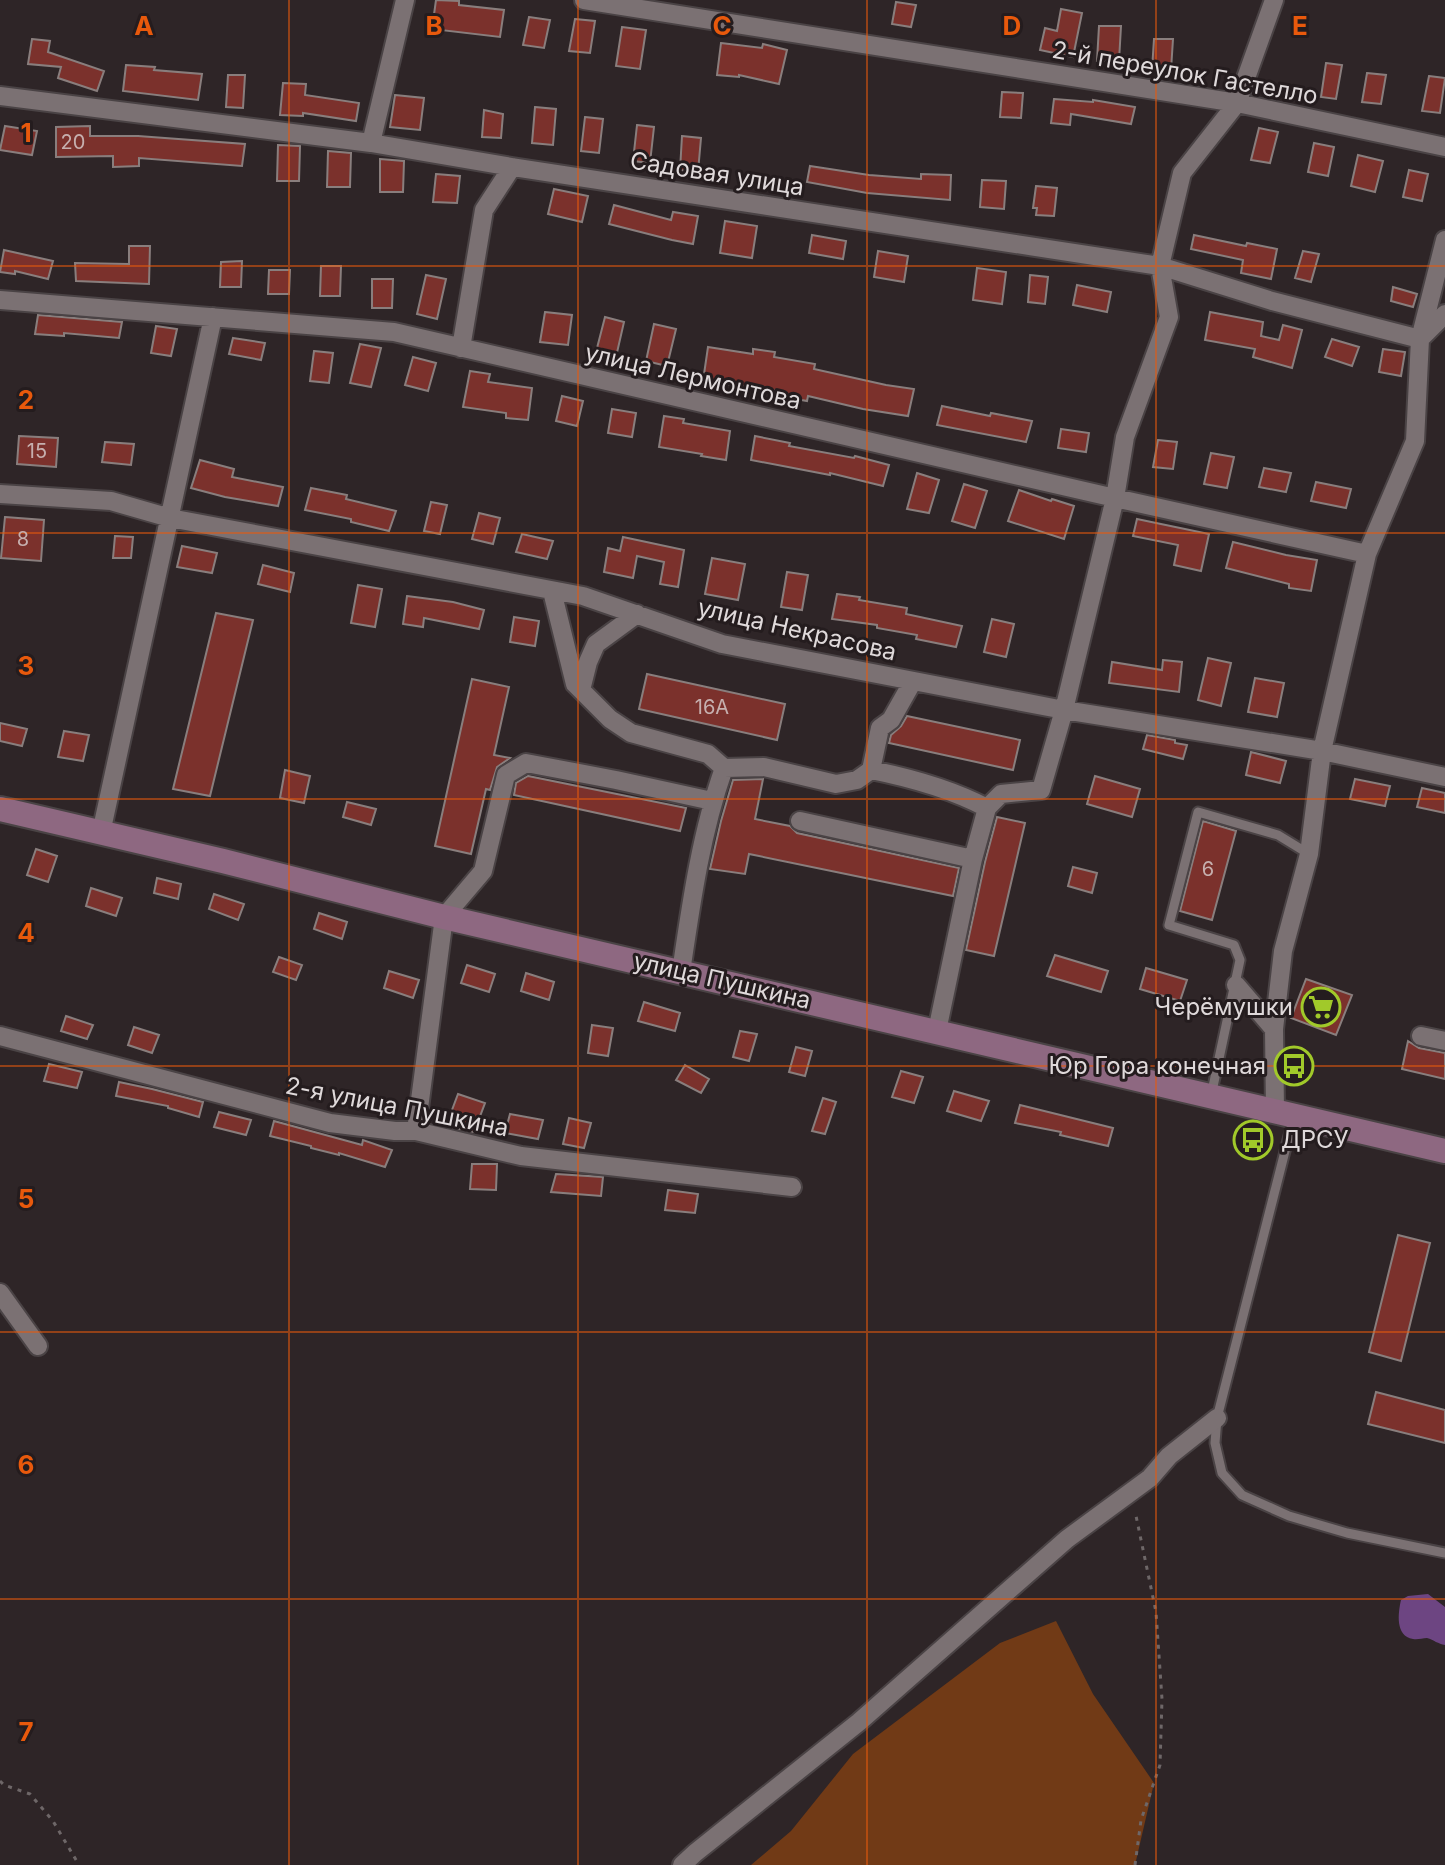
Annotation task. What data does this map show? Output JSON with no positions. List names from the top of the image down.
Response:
{
  "streets": {
    "main road": ["улица Пушкина"],
    "street": [
      "2-й переулок Гастелло",
      "Садовая улица",
      "улица Лермонтова",
      "улица Некрасова",
      "2-я улица Пушкина"
    ]
  },
  "places": {
    "supermarket": ["Черёмушки"],
    "bus stop": ["Юр Гора конечная", "ДРСУ"]
  },
  "house_numbers": [
    "20",
    "15",
    "8",
    "16А",
    "6"
  ],
  "grid": {
    "columns": [
      "A",
      "B",
      "C",
      "D",
      "E"
    ],
    "rows": [
      "1",
      "2",
      "3",
      "4",
      "5",
      "6",
      "7"
    ]
  }
}
